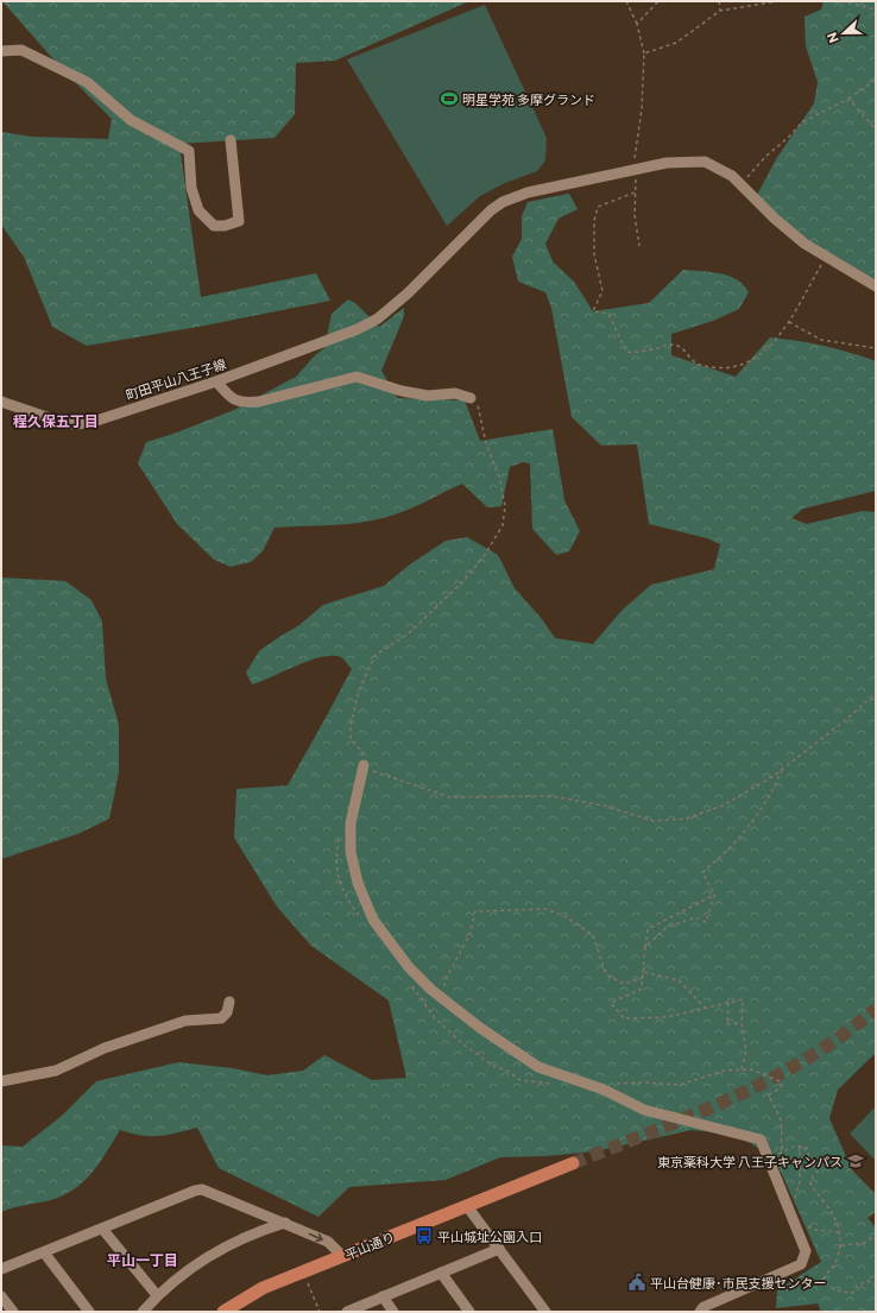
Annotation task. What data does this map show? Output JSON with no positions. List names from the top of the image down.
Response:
{
  "streets": {
    "main road": ["平山通り"],
    "street": ["町田平山八王子線"]
  },
  "districts": ["程久保五丁目", "平山一丁目"],
  "places": {
    "sports": ["明星学苑 多摩グランド"],
    "school or university": ["東京薬科大学 八王子キャンパス"],
    "bus stop": ["平山城址公園入口"],
    "public building": ["平山台健康･市民支援センター"]
  },
  "north": "left"
}
